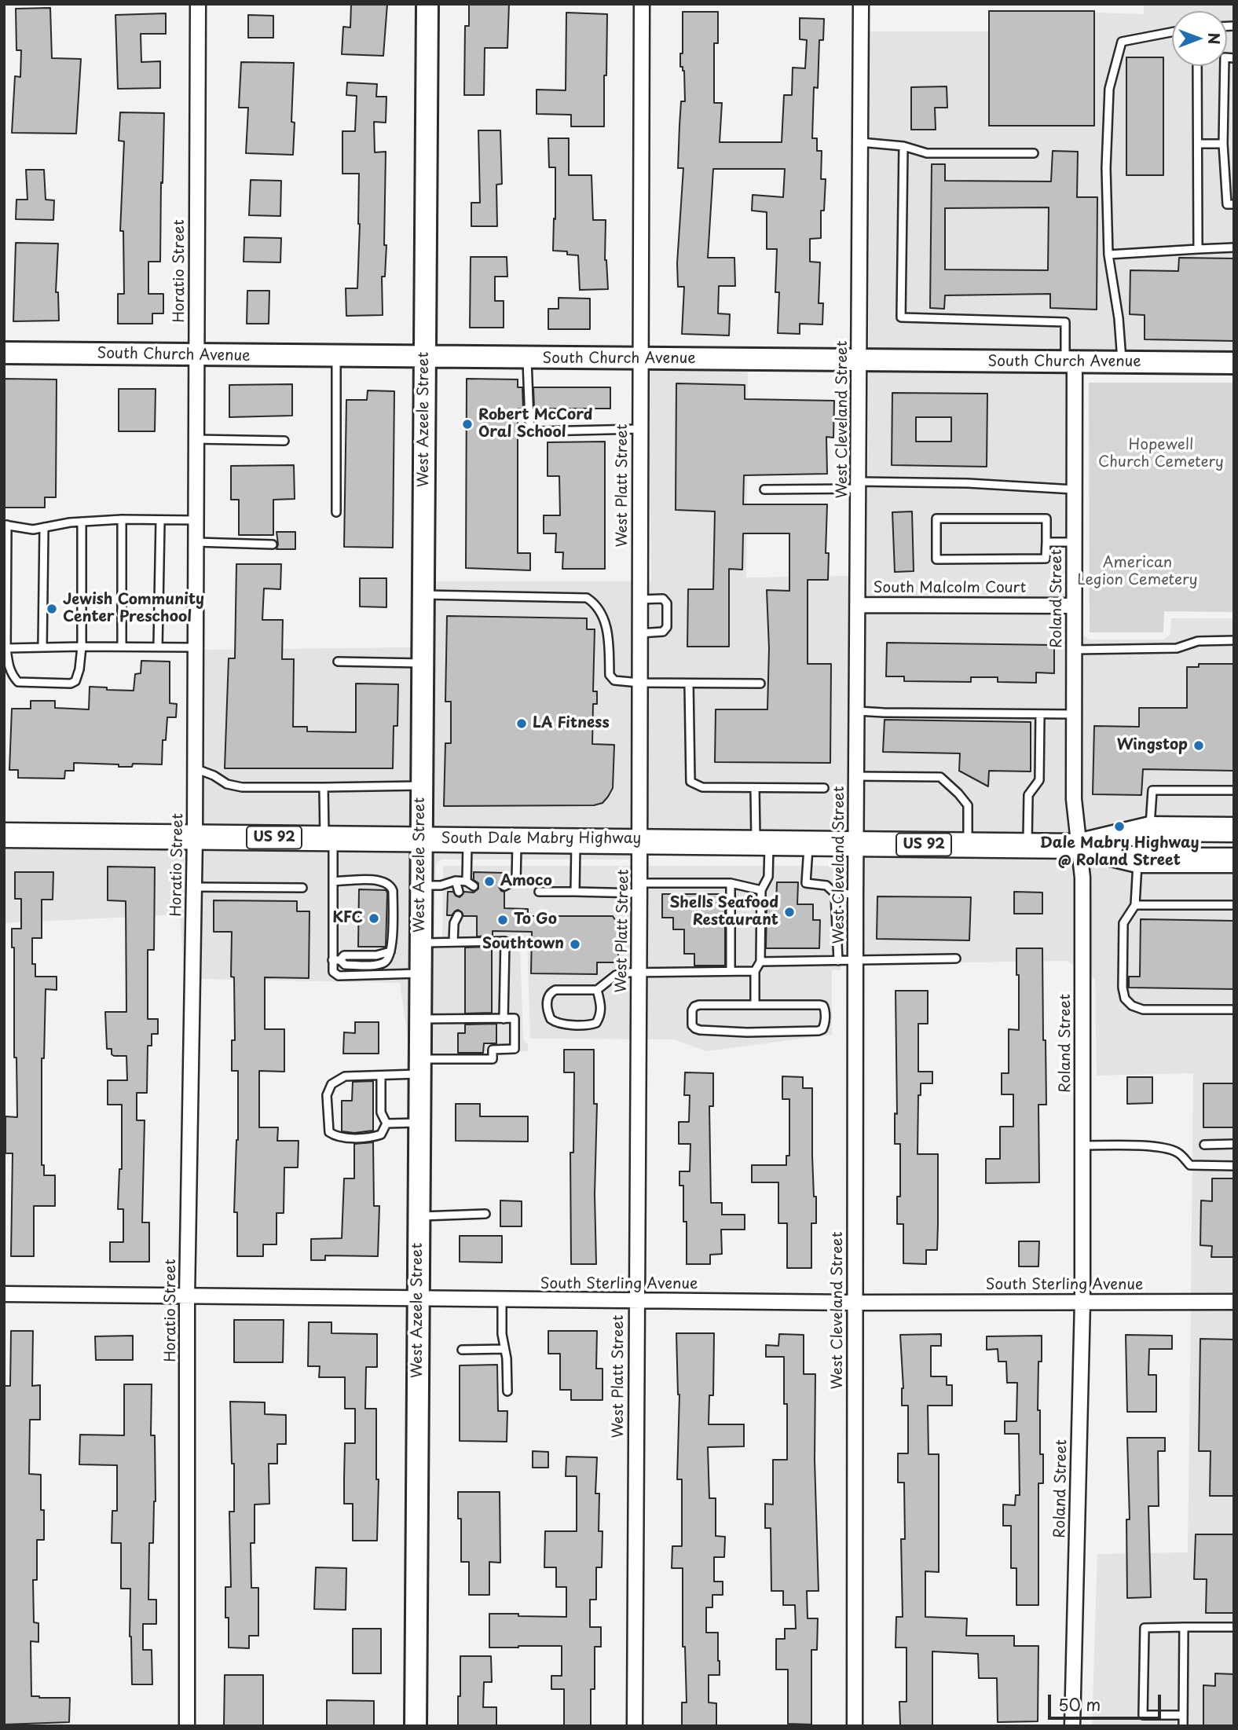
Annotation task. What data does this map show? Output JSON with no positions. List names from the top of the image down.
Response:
{
  "streets": {
    "main road": ["US 92", "South Dale Mabry Highway"],
    "street": [
      "Horatio Street",
      "South Church Avenue",
      "West Azeele Street",
      "West Cleveland Street",
      "West Platt Street",
      "South Malcolm Court",
      "Roland Street",
      "South Sterling Avenue"
    ]
  },
  "crossings": [
    ["Horatio Street", "South Church Avenue"],
    ["Horatio Street", "South Dale Mabry Highway"],
    ["Horatio Street", "South Sterling Avenue"],
    ["South Church Avenue", "West Azeele Street"],
    ["South Church Avenue", "West Cleveland Street"],
    ["South Church Avenue", "West Platt Street"],
    ["South Church Avenue", "Roland Street"],
    ["West Azeele Street", "South Dale Mabry Highway"],
    ["West Azeele Street", "South Sterling Avenue"],
    ["West Cleveland Street", "South Malcolm Court"],
    ["West Cleveland Street", "South Dale Mabry Highway"],
    ["West Cleveland Street", "South Sterling Avenue"],
    ["West Platt Street", "South Dale Mabry Highway"],
    ["West Platt Street", "South Sterling Avenue"],
    ["South Malcolm Court", "Roland Street"],
    ["Roland Street", "US 92"],
    ["Roland Street", "South Dale Mabry Highway"],
    ["Roland Street", "South Sterling Avenue"],
    ["US 92", "South Dale Mabry Highway"]
  ],
  "parks": ["Hopewell Church Cemetery", "American Legion Cemetery"],
  "places": [
    "Robert McCord Oral School",
    "Jewish Community Center Preschool",
    "LA Fitness",
    "Wingstop",
    "Dale Mabry Highway @ Roland Street",
    "Amoco",
    "Shells Seafood Restaurant",
    "KFC",
    "To Go",
    "Southtown"
  ],
  "scale_bar": "50 m",
  "north": "right"
}
